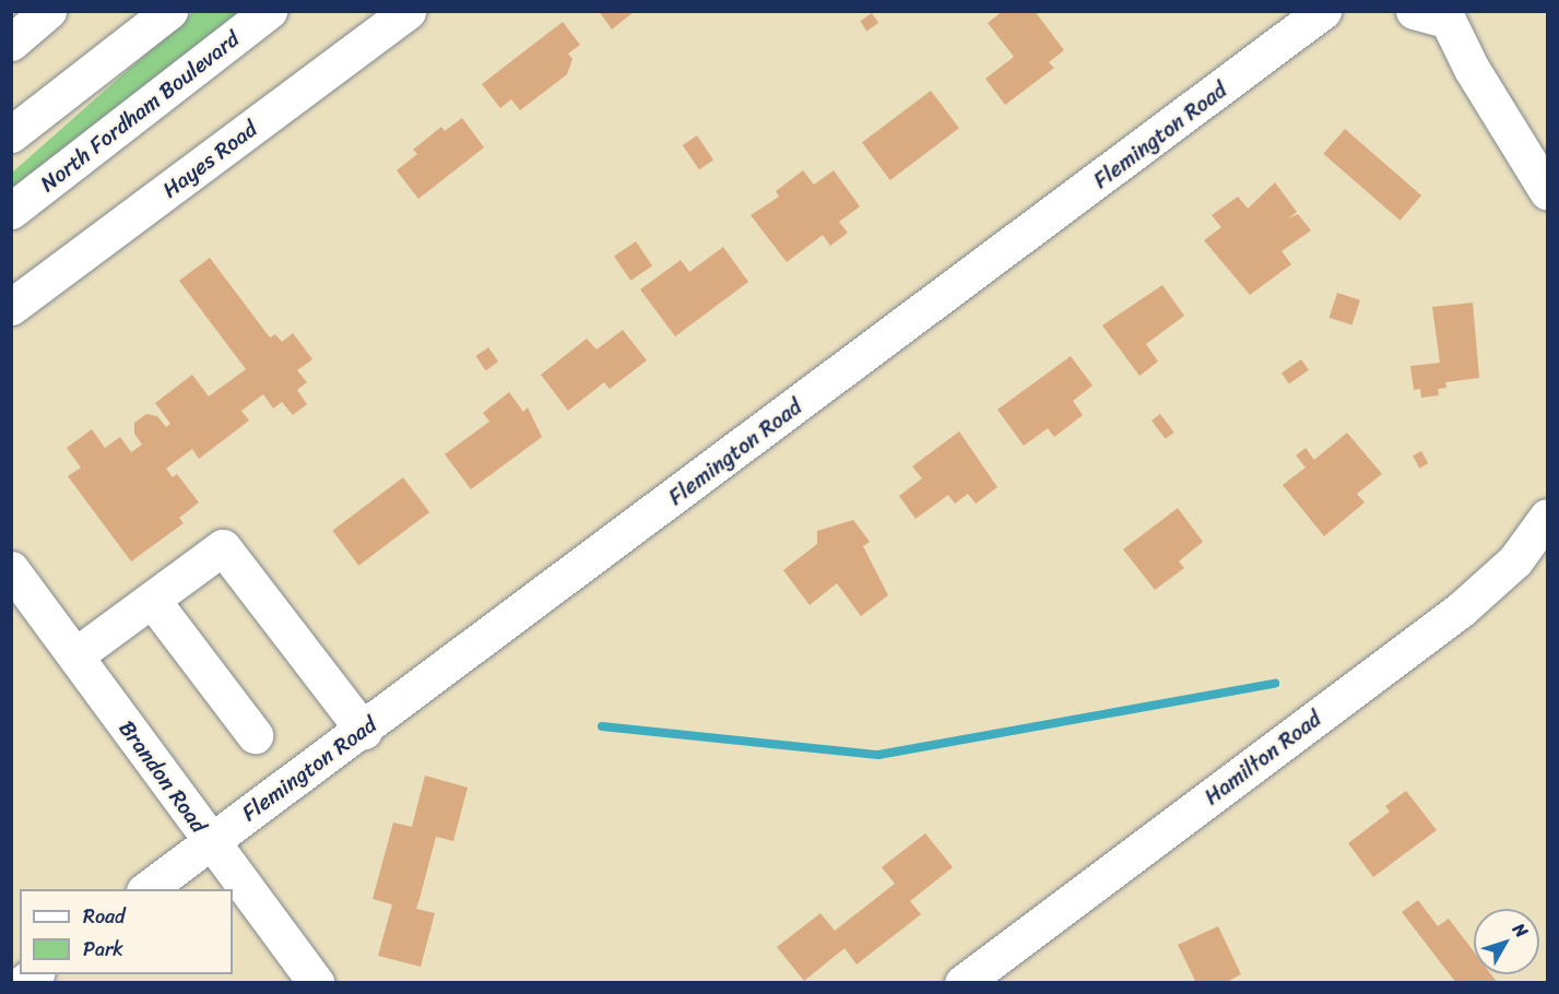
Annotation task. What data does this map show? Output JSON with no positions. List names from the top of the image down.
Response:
{
  "streets": {
    "main road": [
      "North Fordham Boulevard",
      "Flemington Road",
      "Hayes Road",
      "Hamilton Road",
      "Brandon Road"
    ]
  },
  "crossings": [
    ["Flemington Road", "Brandon Road"]
  ],
  "legend": ["Road", "Park"],
  "north": "top right"
}
